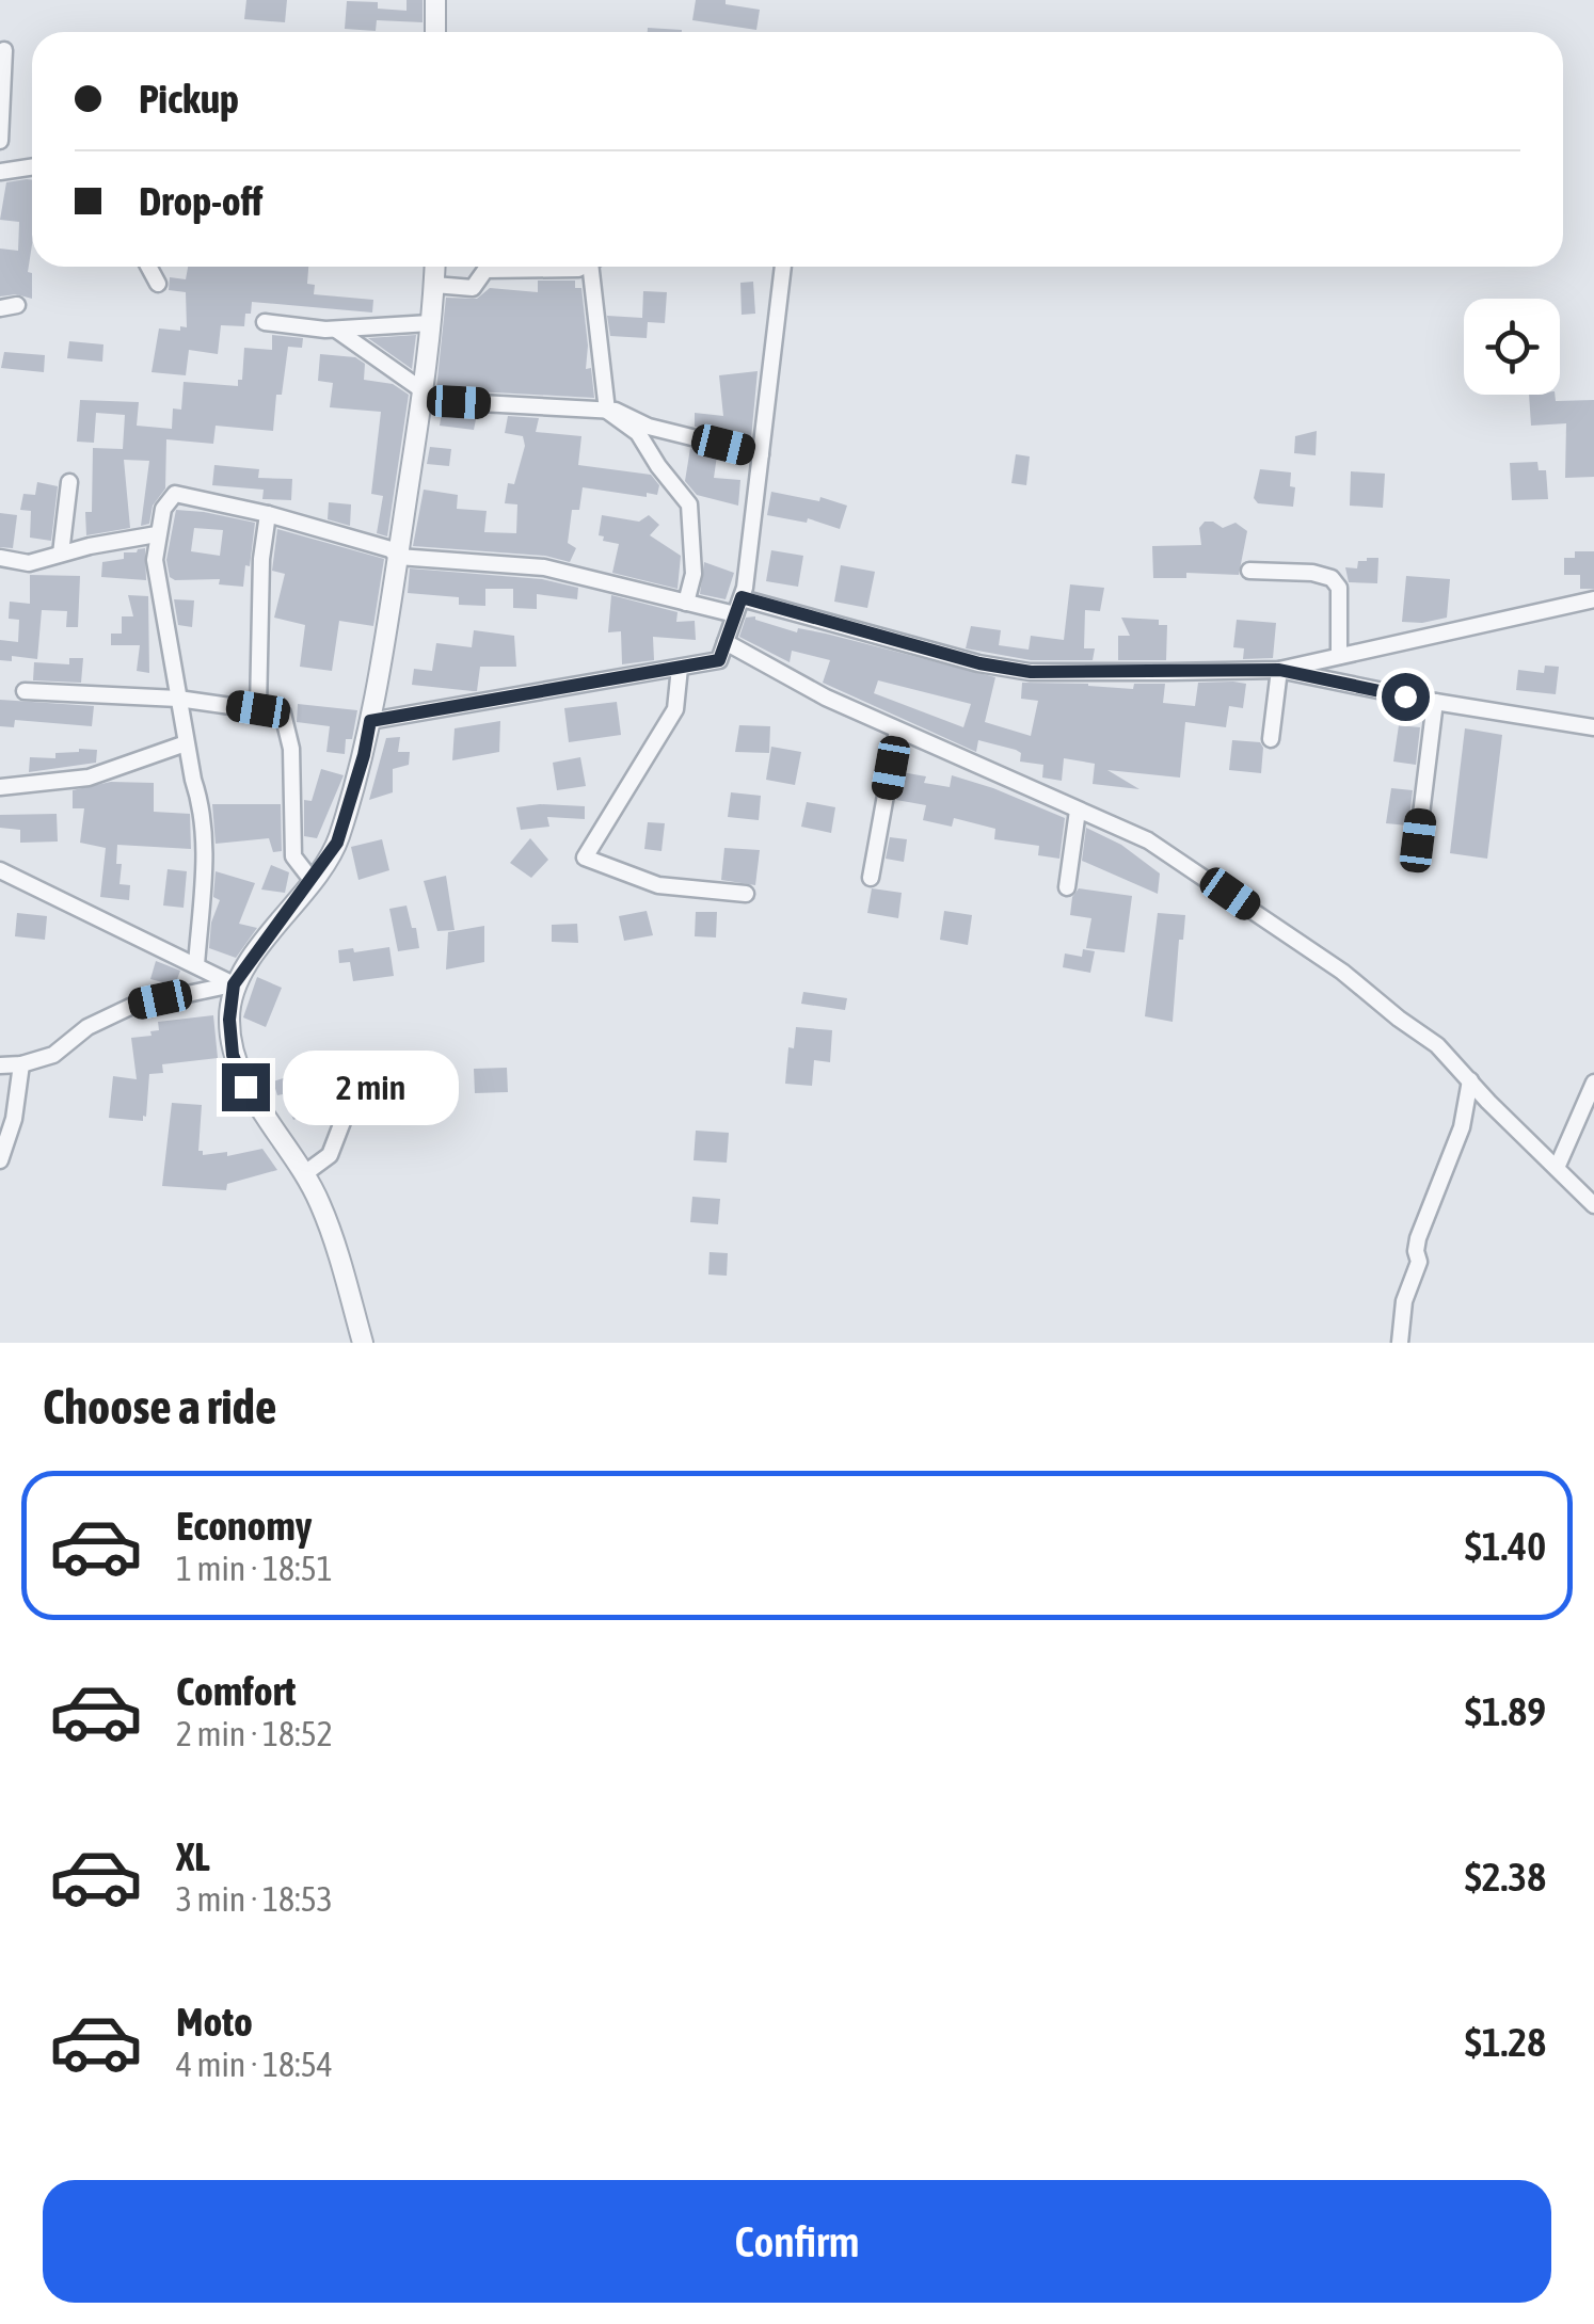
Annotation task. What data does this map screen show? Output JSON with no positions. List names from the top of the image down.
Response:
{
  "page": {
    "banner": ["Pickup", "Drop-off"],
    "bubble": "2 min",
    "heading": "Choose a ride",
    "list": [
      {
        "name": "Economy",
        "note": "1 min · 18:51",
        "value": "$1.40"
      },
      {
        "name": "Comfort",
        "note": "2 min · 18:52",
        "value": "$1.89"
      },
      {
        "name": "XL",
        "note": "3 min · 18:53",
        "value": "$2.38"
      },
      {
        "name": "Moto",
        "note": "4 min · 18:54",
        "value": "$1.28"
      }
    ],
    "buttons": "Confirm"
  }
}
